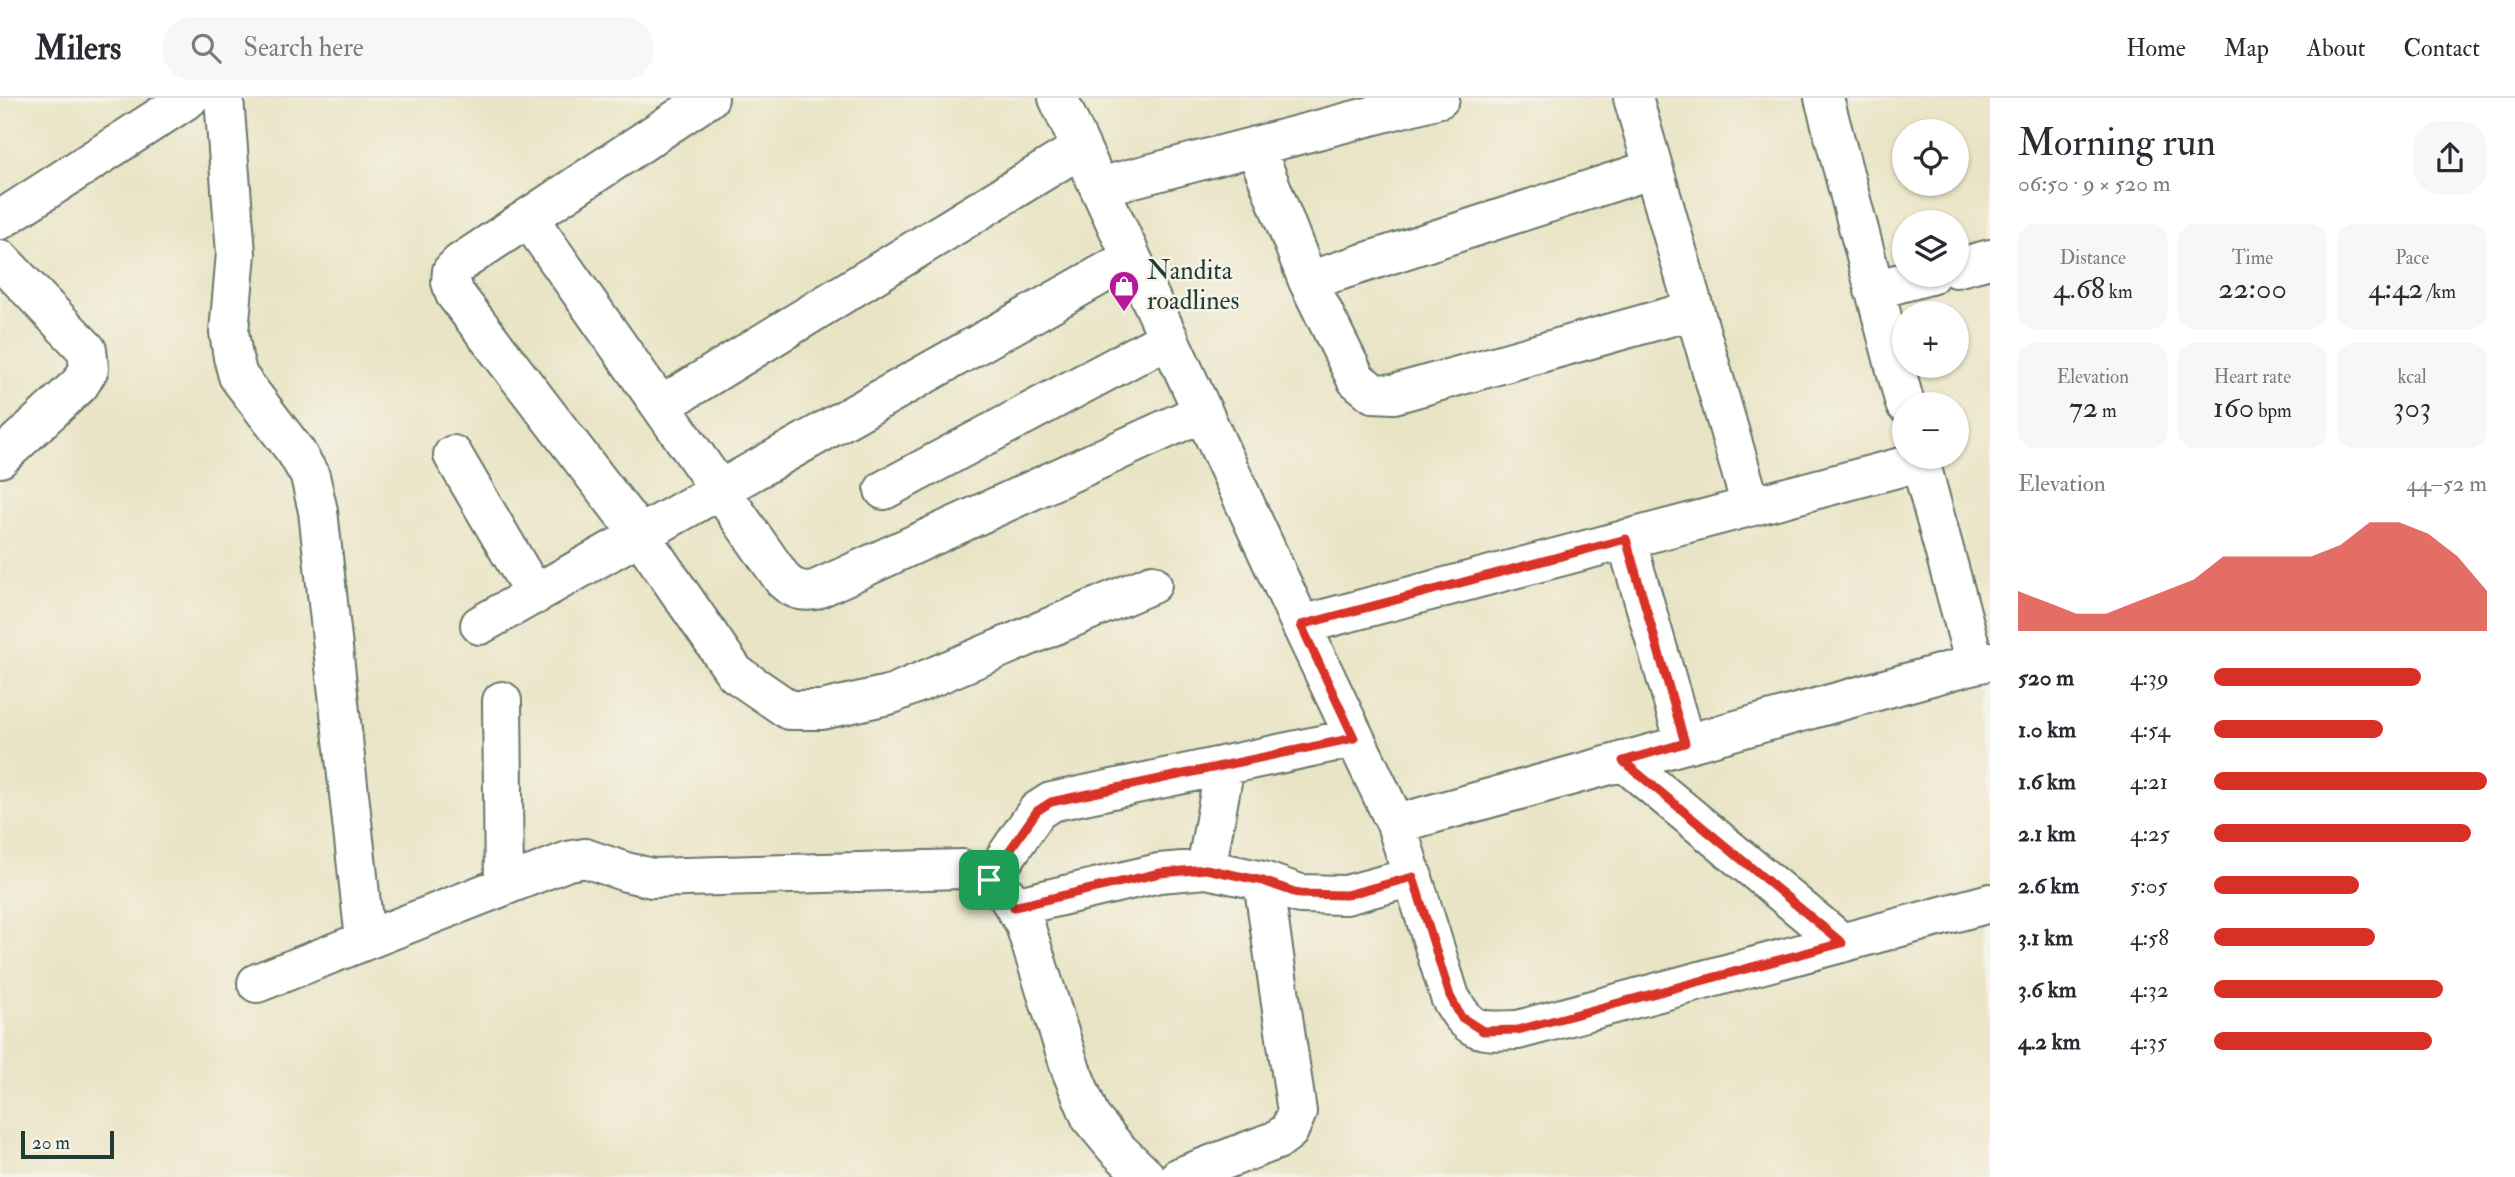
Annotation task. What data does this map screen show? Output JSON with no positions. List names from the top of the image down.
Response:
{
  "places": {
    "shop": ["Nandita roadlines"]
  },
  "scale_bar": "20 m",
  "page": {
    "header": "Milers",
    "search": "Search here",
    "nav": [
      "Home",
      "Map",
      "About",
      "Contact"
    ],
    "heading": ["Morning run", "06:50 · 9 × 520 m"],
    "map_buttons": ["+", "−"],
    "stats": [
      ["Distance", "4.68 km"],
      ["Time", "22:00"],
      ["Pace", "4:42 /km"],
      ["Elevation", "72 m"],
      ["Heart rate", "160 bpm"],
      ["kcal", "303"]
    ],
    "chart": ["Elevation", "44–52 m"],
    "list": [
      {
        "name": "520 m",
        "note": "4:39"
      },
      {
        "name": "1.0 km",
        "note": "4:54"
      },
      {
        "name": "1.6 km",
        "note": "4:21"
      },
      {
        "name": "2.1 km",
        "note": "4:25"
      },
      {
        "name": "2.6 km",
        "note": "5:05"
      },
      {
        "name": "3.1 km",
        "note": "4:58"
      },
      {
        "name": "3.6 km",
        "note": "4:32"
      },
      {
        "name": "4.2 km",
        "note": "4:35"
      }
    ],
    "scale": "20 m"
  }
}
